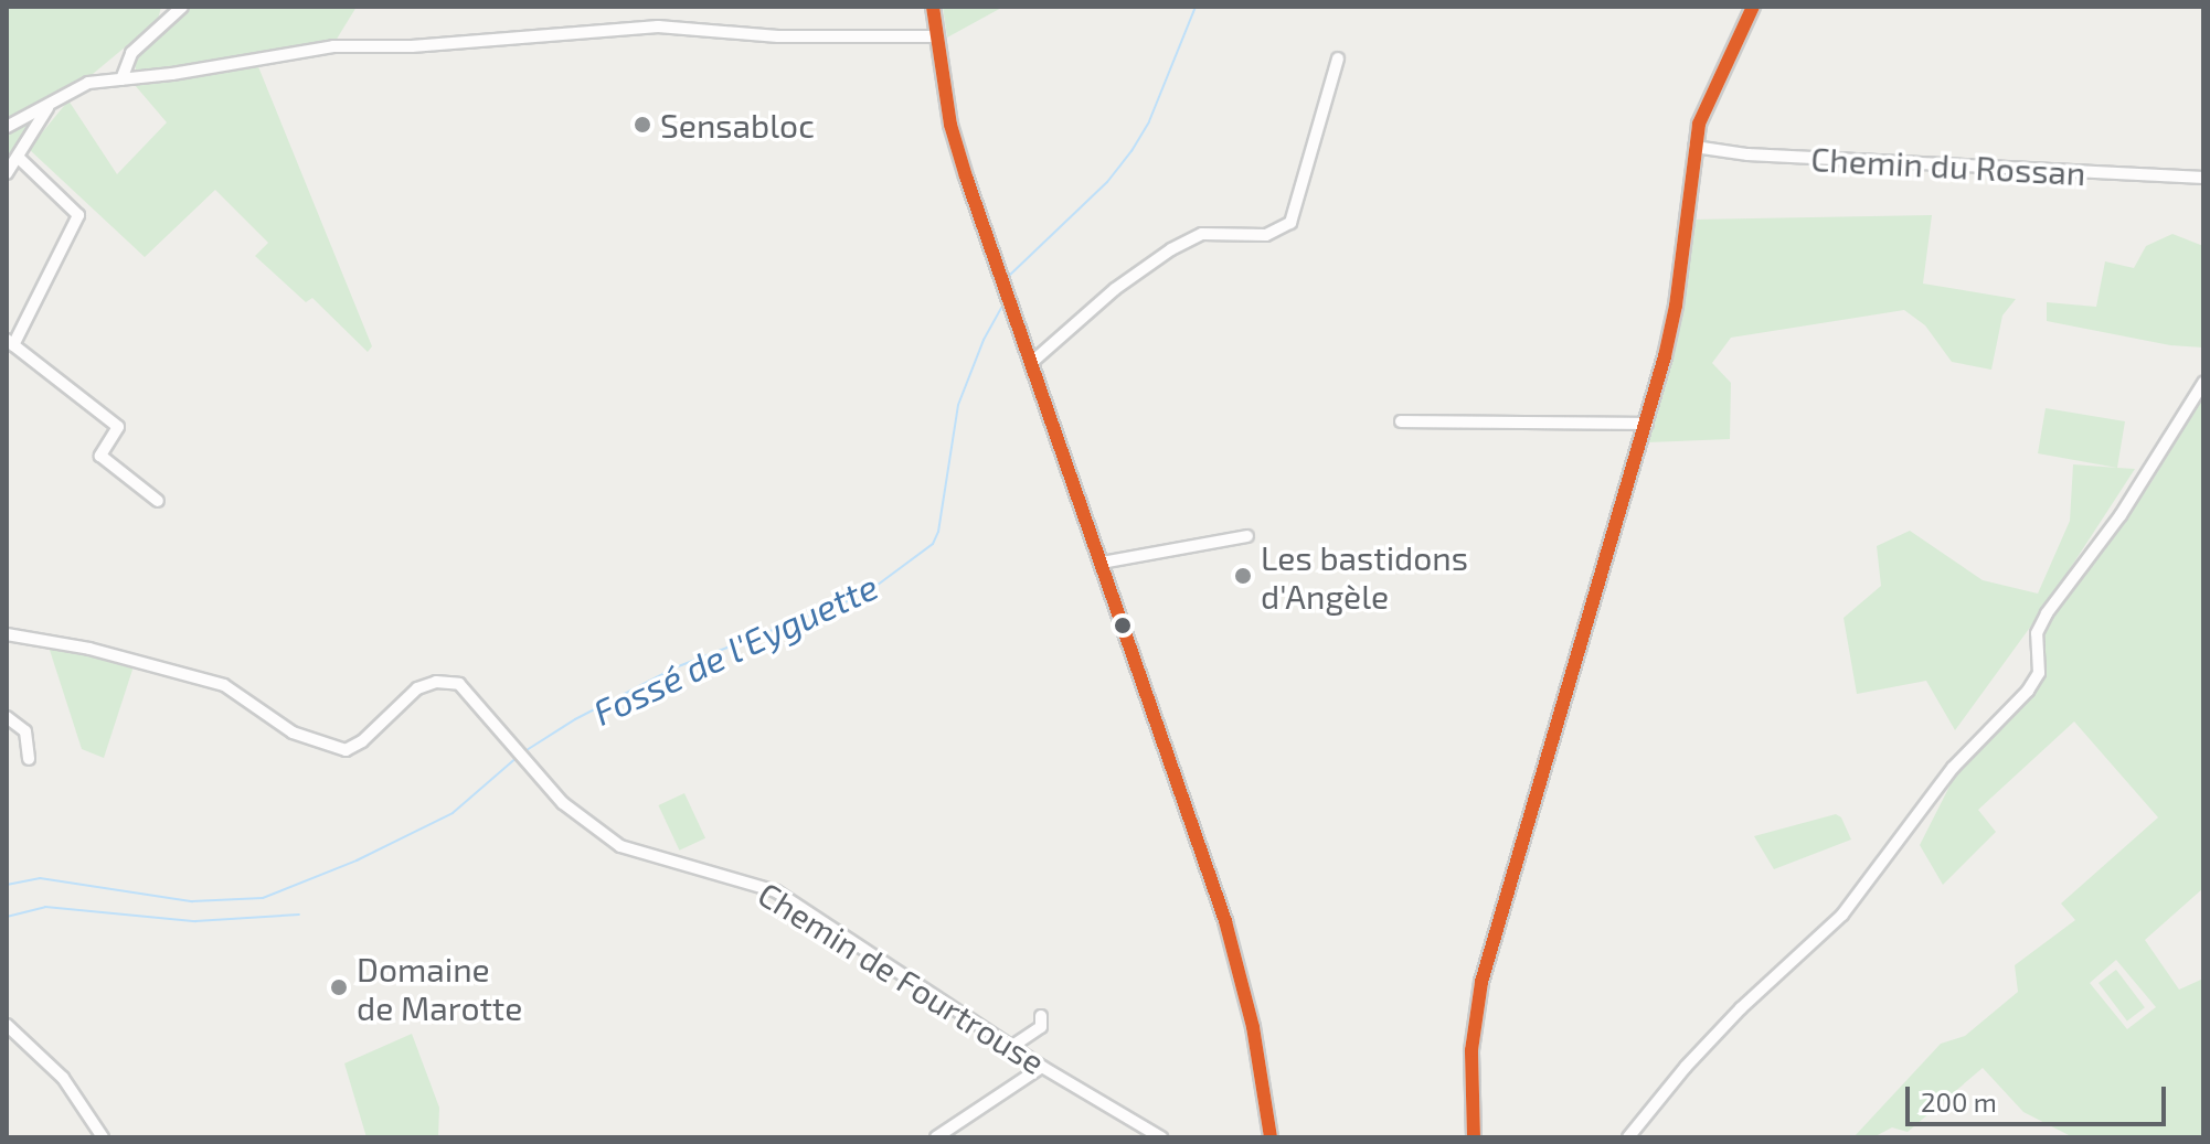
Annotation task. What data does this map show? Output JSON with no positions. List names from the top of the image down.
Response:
{
  "streets": {
    "street": ["Chemin du Rossan", "Chemin de Fourtrouse"]
  },
  "water": ["Fossé de l'Eyguette"],
  "places": ["Sensabloc", "Les bastidons d'Angèle", "Domaine de Marotte"],
  "scale_bar": "200 m"
}
